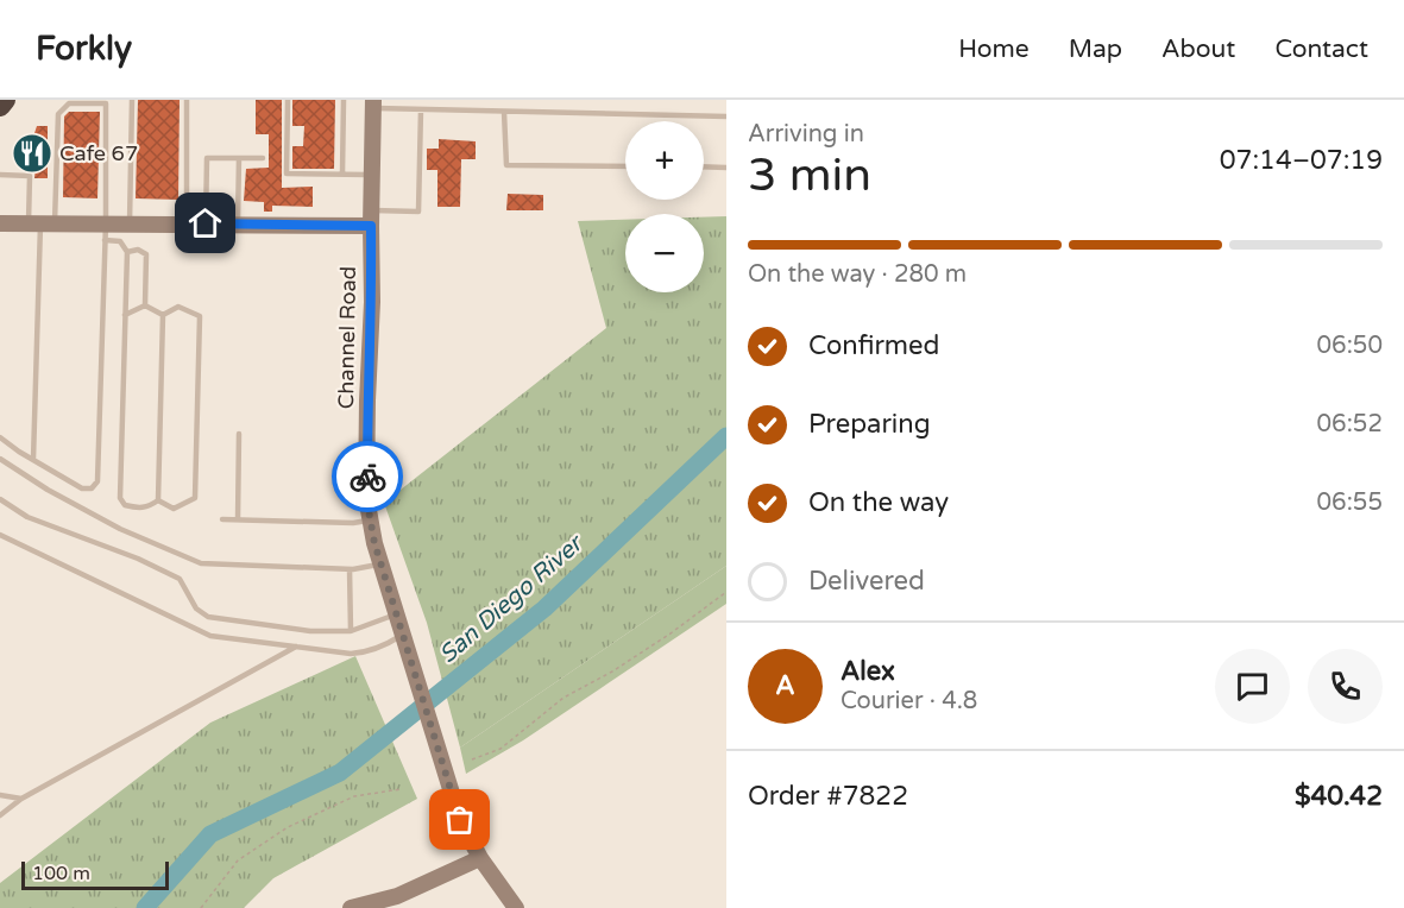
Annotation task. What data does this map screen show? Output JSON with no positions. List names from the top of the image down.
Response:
{
  "streets": {
    "main road": ["Channel Road"]
  },
  "water": ["San Diego River"],
  "places": {
    "restaurant": ["Cafe 67"]
  },
  "scale_bar": "100 m",
  "page": {
    "header": "Forkly",
    "nav": [
      "Home",
      "Map",
      "About",
      "Contact"
    ],
    "heading": ["3 min", "Arriving in", "07:14–07:19"],
    "panel": [
      "Alex",
      "Courier · 4.8",
      "Order #7822",
      "$40.42"
    ],
    "map_buttons": ["+", "−"],
    "bar": "On the way · 280 m",
    "list": [
      ["Confirmed", "06:50"],
      ["Preparing", "06:52"],
      ["On the way", "06:55"],
      "Delivered"
    ],
    "round": "A",
    "scale": "100 m"
  }
}
